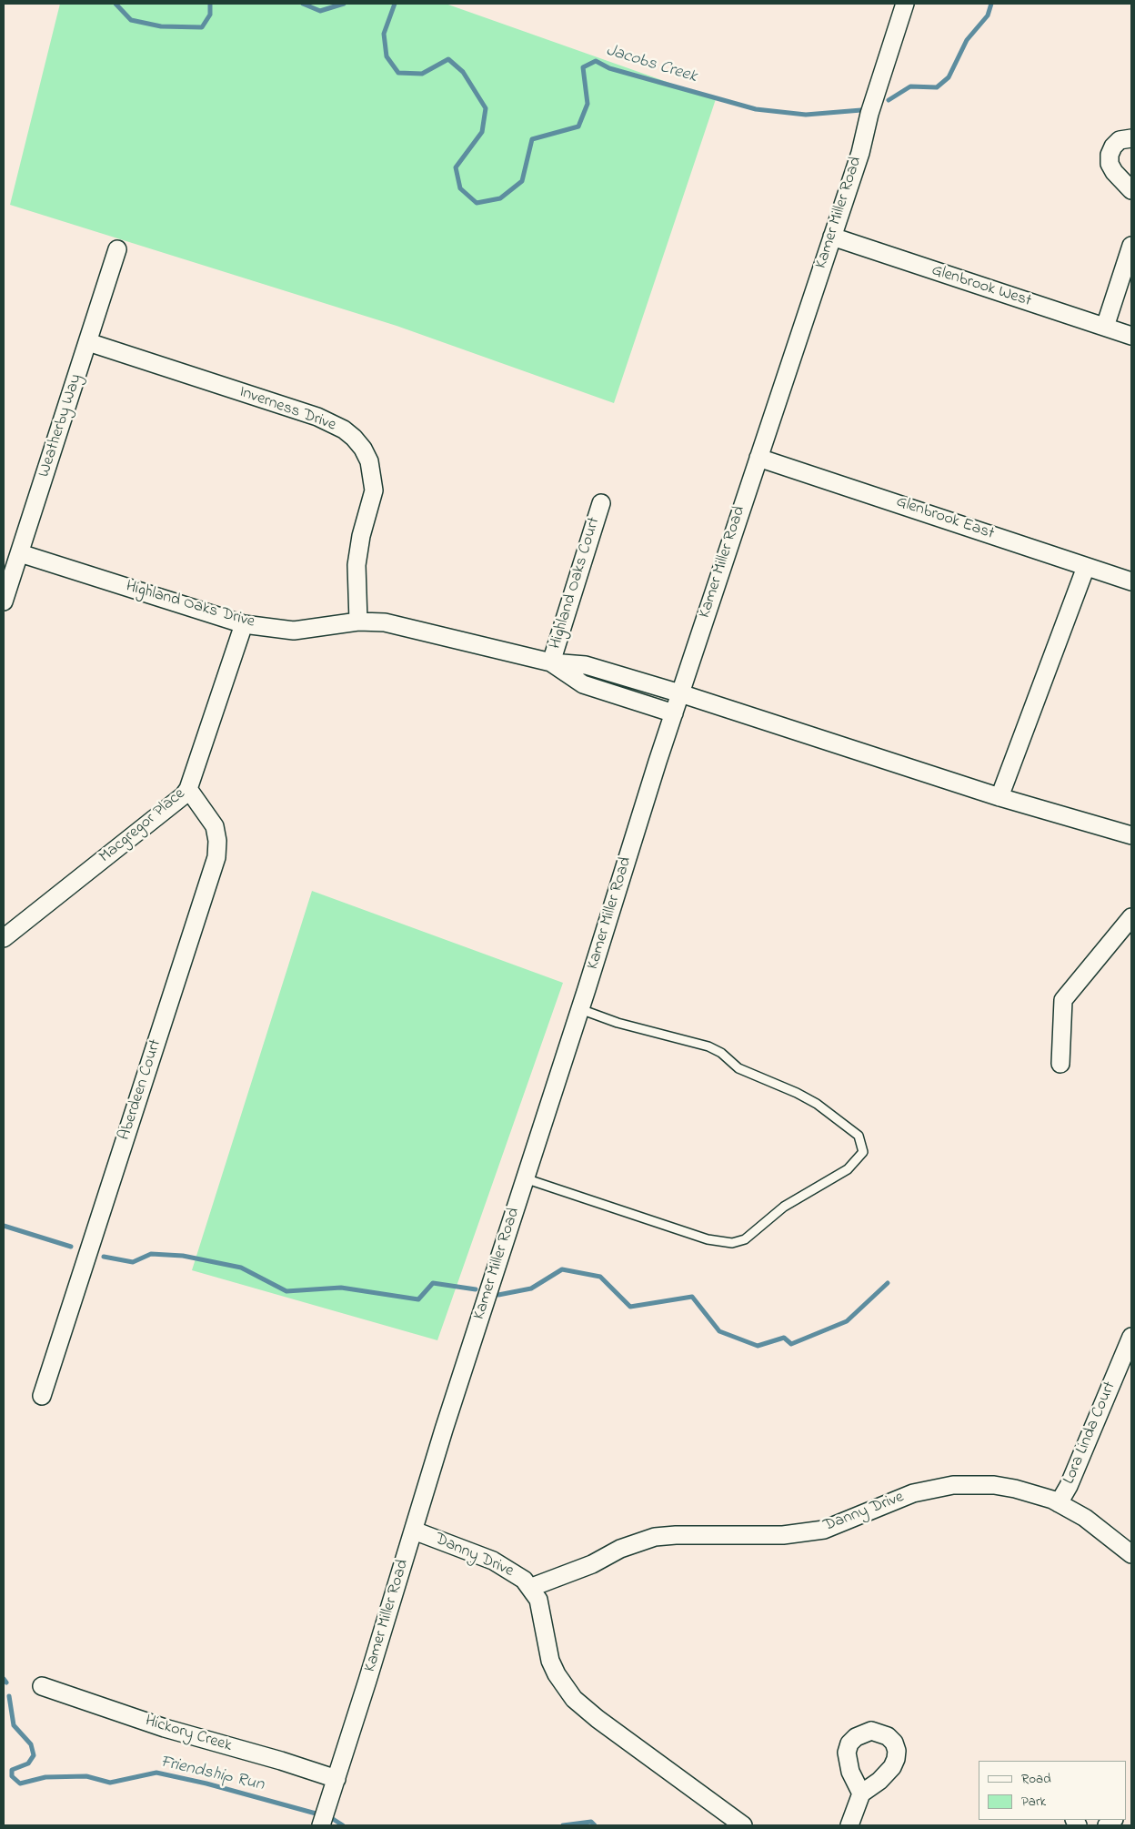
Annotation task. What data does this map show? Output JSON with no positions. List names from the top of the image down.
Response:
{
  "streets": {
    "street": [
      "Kamer Miller Road",
      "Glenbrook West",
      "Inverness Drive",
      "Weatherby Way",
      "Glenbrook East",
      "Highland Oaks Court",
      "Highland Oaks Drive",
      "Macgregor Place",
      "Aberdeen Court",
      "Lora Linda Court",
      "Danny Drive",
      "Hickory Creek"
    ]
  },
  "crossings": [
    ["Kamer Miller Road", "Glenbrook West"],
    ["Kamer Miller Road", "Glenbrook East"],
    ["Kamer Miller Road", "Highland Oaks Drive"],
    ["Kamer Miller Road", "Danny Drive"],
    ["Kamer Miller Road", "Hickory Creek"],
    ["Inverness Drive", "Weatherby Way"],
    ["Inverness Drive", "Highland Oaks Drive"],
    ["Weatherby Way", "Highland Oaks Drive"],
    ["Highland Oaks Court", "Highland Oaks Drive"],
    ["Highland Oaks Drive", "Macgregor Place"],
    ["Macgregor Place", "Aberdeen Court"],
    ["Lora Linda Court", "Danny Drive"]
  ],
  "water": ["Jacobs Creek", "Friendship Run"],
  "legend": ["Road", "Park"]
}
